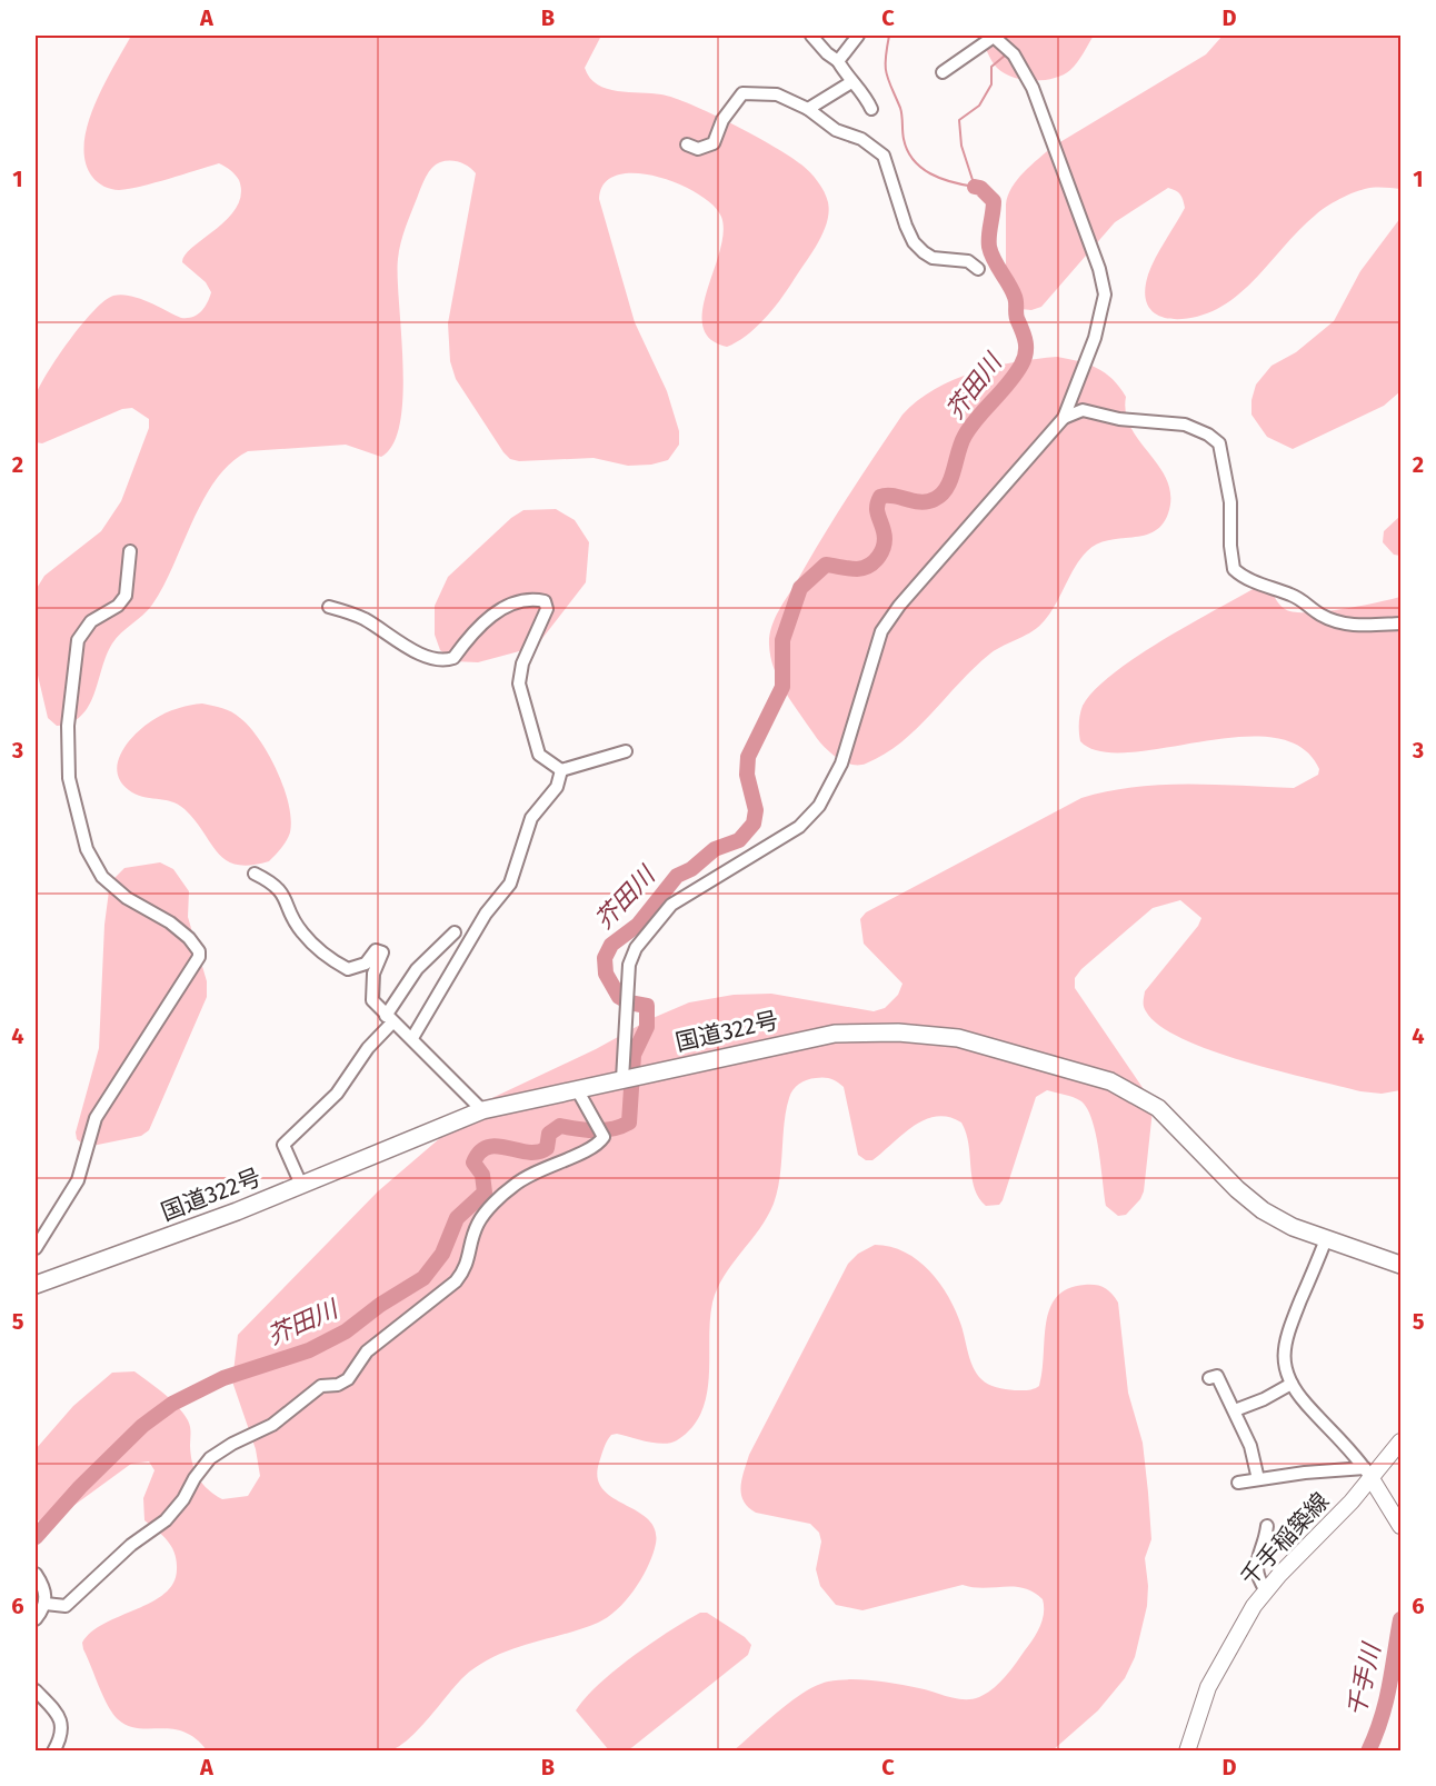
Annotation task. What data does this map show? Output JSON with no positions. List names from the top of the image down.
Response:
{
  "streets": {
    "highway": ["国道322号"],
    "main road": ["千手稲築線"]
  },
  "water": ["芥田川", "千手川"],
  "grid": {
    "columns": [
      "A",
      "B",
      "C",
      "D"
    ],
    "rows": [
      "1",
      "2",
      "3",
      "4",
      "5",
      "6"
    ]
  }
}
